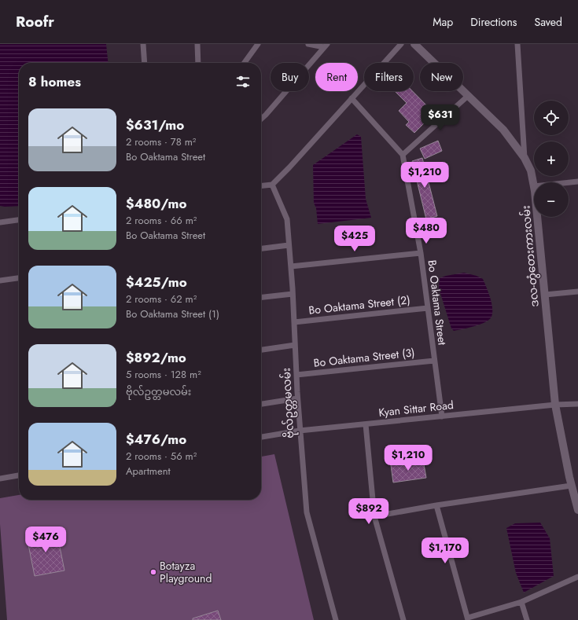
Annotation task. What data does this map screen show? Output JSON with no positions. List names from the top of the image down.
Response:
{
  "streets": {
    "main road": ["ဒလ-တွံတေးကားလမ်း"],
    "street": [
      "Bo Oaktama Street",
      "Bo Oaktama Street (2)",
      "Bo Oaktama Street (3)",
      "ဗိုလ်ဥတ္တမလမ်း",
      "Kyan Sittar Road"
    ]
  },
  "crossings": [
    ["ဒလ-တွံတေးကားလမ်း", "Kyan Sittar Road"],
    ["Bo Oaktama Street", "Bo Oaktama Street (2)"],
    ["Bo Oaktama Street", "Bo Oaktama Street (3)"],
    ["Bo Oaktama Street", "Kyan Sittar Road"],
    ["Bo Oaktama Street (2)", "ဗိုလ်ဥတ္တမလမ်း"],
    ["Bo Oaktama Street (3)", "ဗိုလ်ဥတ္တမလမ်း"],
    ["ဗိုလ်ဥတ္တမလမ်း", "Kyan Sittar Road"]
  ],
  "places": ["Botayza Playground"],
  "page": {
    "header": "Roofr",
    "nav": ["Map", "Directions", "Saved"],
    "chip": [
      "Buy",
      "Rent",
      "Filters",
      "New"
    ],
    "heading": "8 homes",
    "map_buttons": ["+", "−"],
    "list": [
      {
        "name": "$631/mo",
        "note": "2 rooms · 78 m² · Bo Oaktama Street"
      },
      {
        "name": "$480/mo",
        "note": "2 rooms · 66 m² · Bo Oaktama Street"
      },
      {
        "name": "$425/mo",
        "note": "2 rooms · 62 m² · Bo Oaktama Street (1)"
      },
      {
        "name": "$892/mo",
        "note": "5 rooms · 128 m² · ဗိုလ်ဥတ္တမလမ်း"
      },
      {
        "name": "$476/mo",
        "note": "2 rooms · 56 m² · Apartment"
      }
    ],
    "price": [
      "$631",
      "$1,210",
      "$480",
      "$425",
      "$1,210",
      "$892",
      "$476",
      "$1,170"
    ]
  }
}
